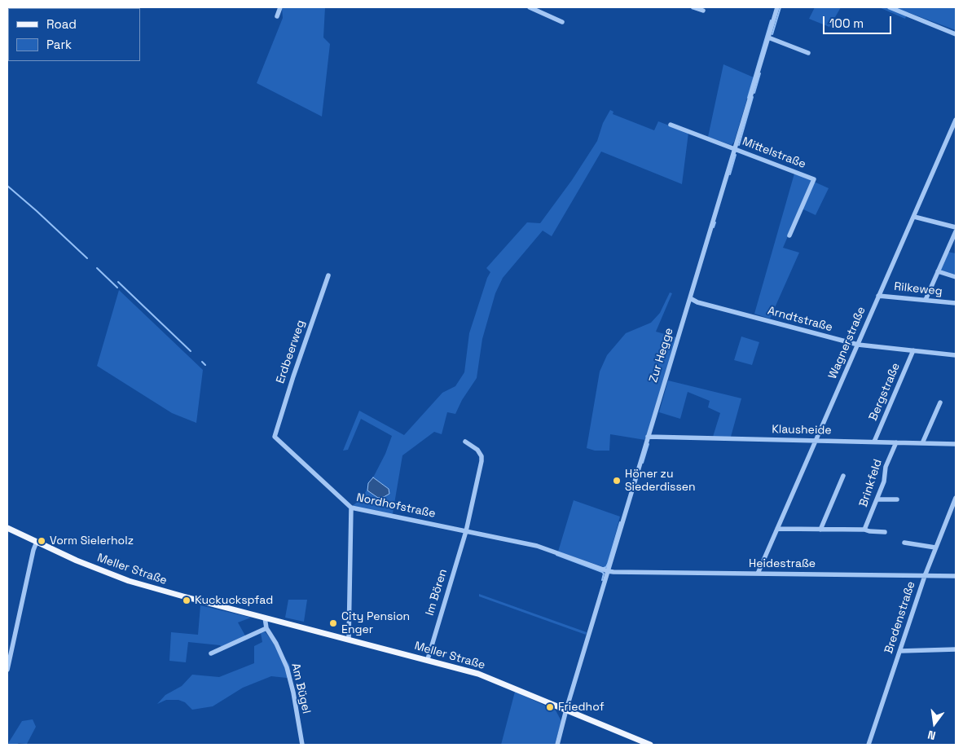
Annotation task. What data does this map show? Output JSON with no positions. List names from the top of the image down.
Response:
{
  "streets": {
    "main road": ["Meller Straße"],
    "street": [
      "Mittelstraße",
      "Rilkeweg",
      "Arndtstraße",
      "Wagnerstraße",
      "Erdbeerweg",
      "Zur Hegge",
      "Bergstraße",
      "Klausheide",
      "Brinkfeld",
      "Nordhofstraße",
      "Heidestraße",
      "Im Bören",
      "Bredenstraße",
      "Am Bügel"
    ]
  },
  "crossings": [
    ["Mittelstraße", "Zur Hegge"],
    ["Rilkeweg", "Wagnerstraße"],
    ["Arndtstraße", "Wagnerstraße"],
    ["Arndtstraße", "Zur Hegge"],
    ["Arndtstraße", "Bergstraße"],
    ["Wagnerstraße", "Klausheide"],
    ["Wagnerstraße", "Heidestraße"],
    ["Erdbeerweg", "Nordhofstraße"],
    ["Zur Hegge", "Klausheide"],
    ["Zur Hegge", "Nordhofstraße"],
    ["Zur Hegge", "Heidestraße"],
    ["Zur Hegge", "Meller Straße"],
    ["Bergstraße", "Klausheide"],
    ["Klausheide", "Brinkfeld"],
    ["Nordhofstraße", "Heidestraße"],
    ["Nordhofstraße", "Im Bören"],
    ["Heidestraße", "Bredenstraße"],
    ["Meller Straße", "Im Bören"],
    ["Meller Straße", "Am Bügel"]
  ],
  "places": [
    "Höner zu Siederdissen",
    "Vorm Sielerholz",
    "Kuckuckspfad",
    "City Pension Enger",
    "Friedhof"
  ],
  "legend": ["Road", "Park"],
  "scale_bar": "100 m",
  "north": "bottom"
}
